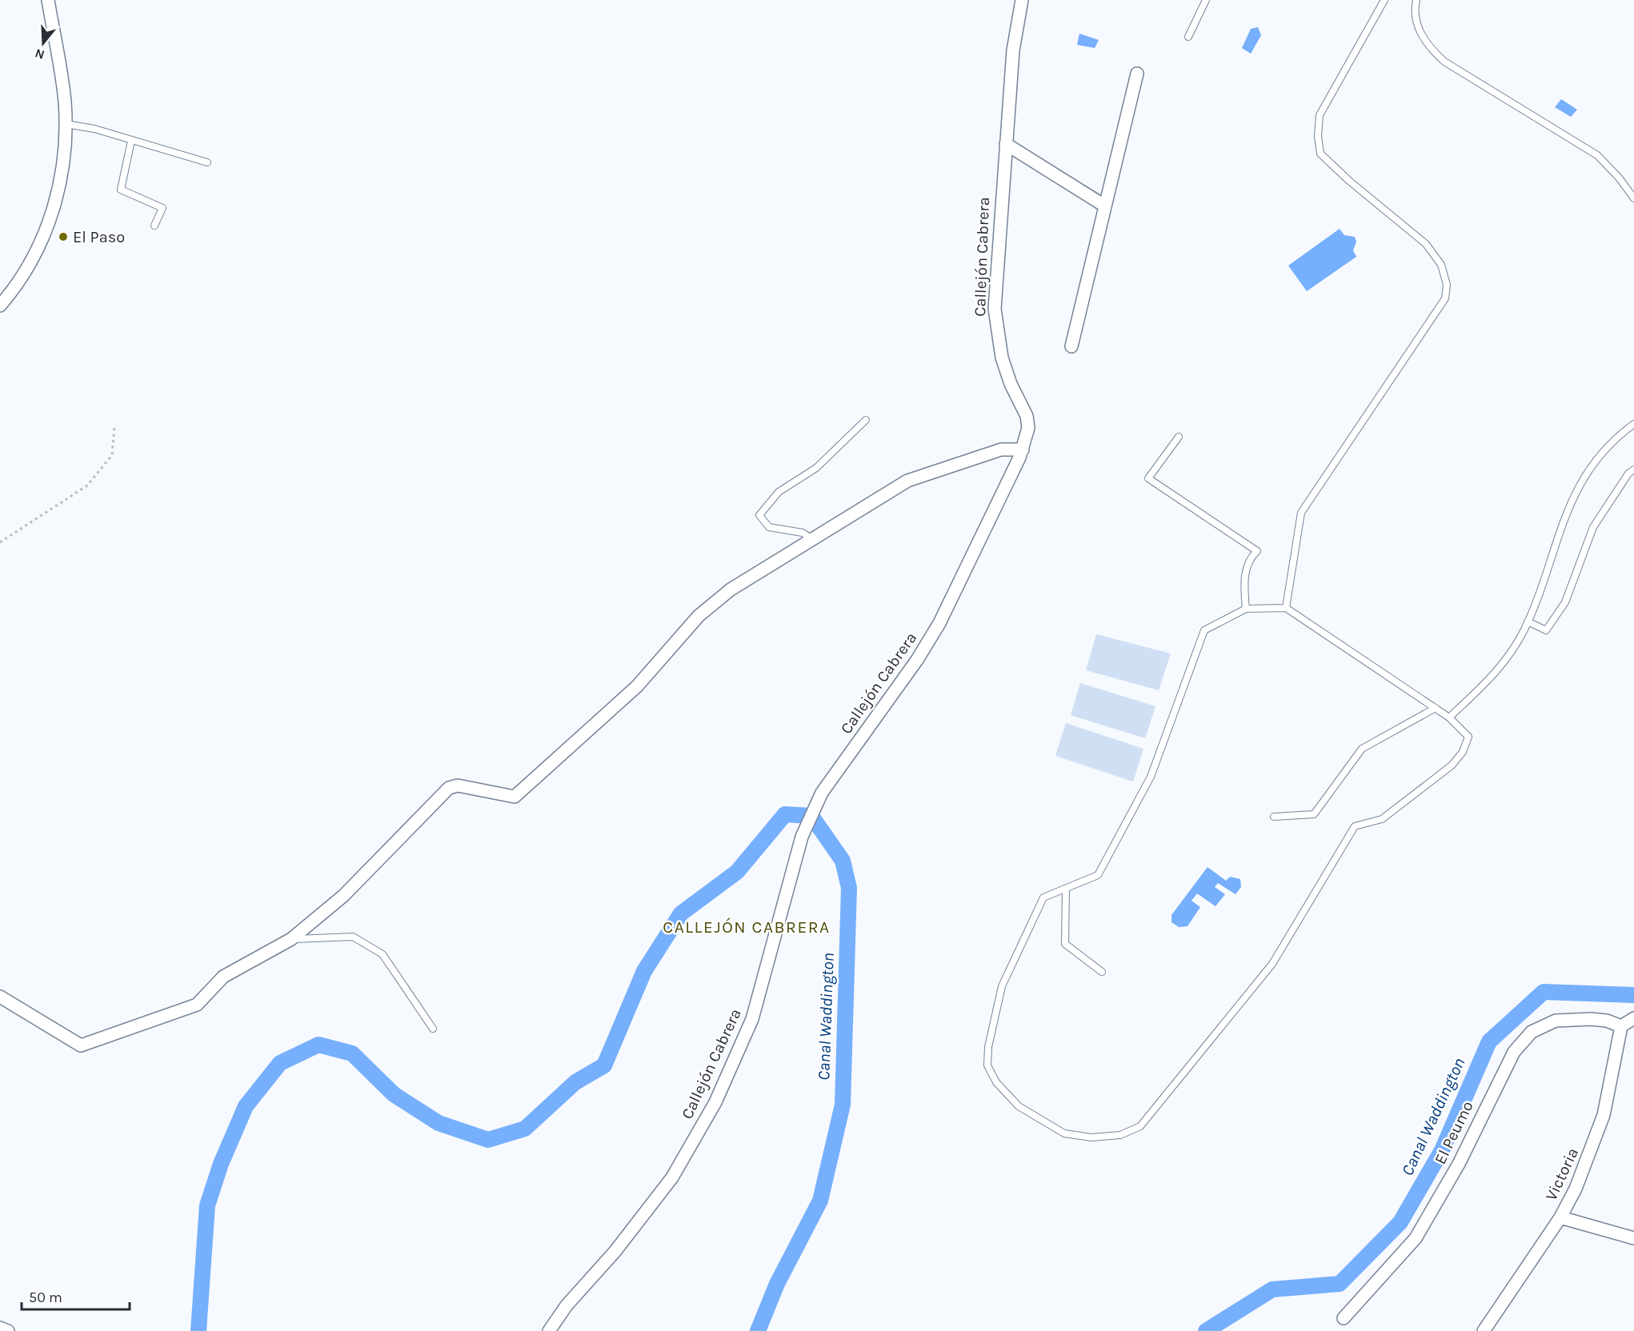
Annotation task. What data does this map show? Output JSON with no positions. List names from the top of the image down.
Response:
{
  "streets": {
    "street": ["Callejón Cabrera", "El Peumo", "Victoria"]
  },
  "crossings": [
    ["El Peumo", "Victoria"]
  ],
  "districts": ["CALLEJÓN CABRERA"],
  "water": ["Canal Waddington"],
  "places": ["El Paso"],
  "scale_bar": "50 m",
  "north": "bottom"
}
